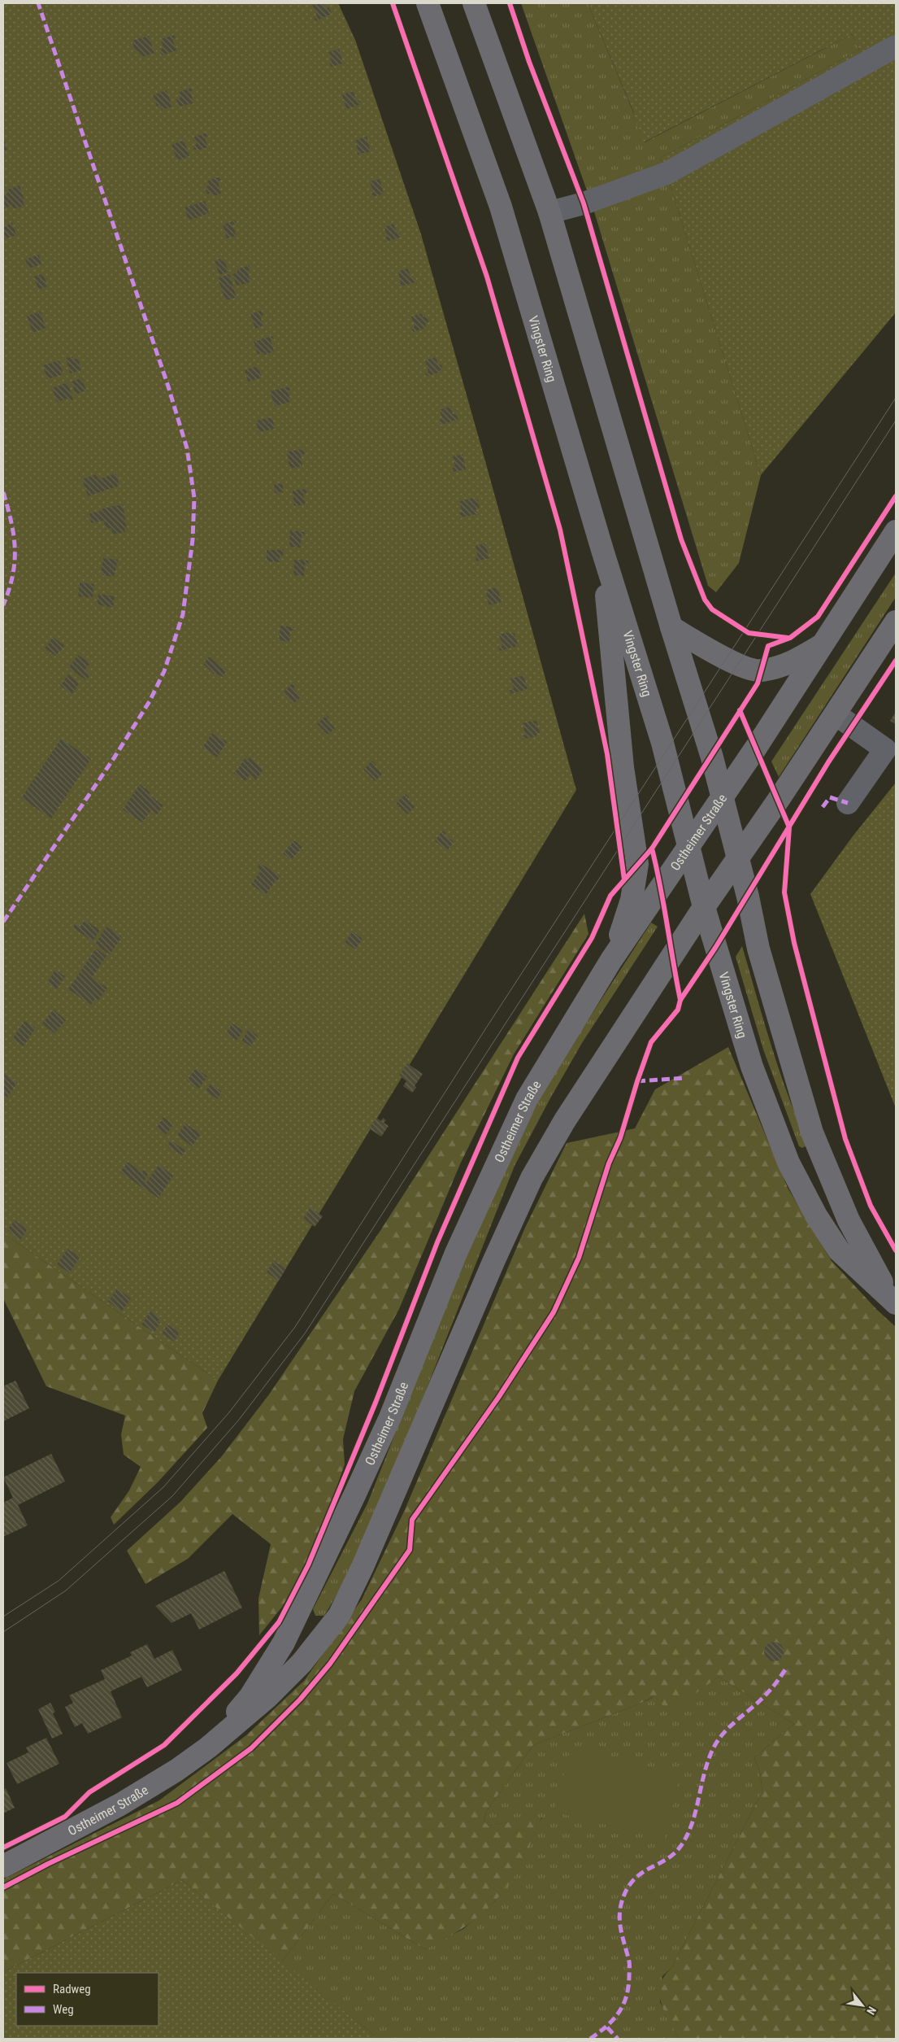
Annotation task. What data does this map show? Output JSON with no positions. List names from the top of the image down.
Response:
{
  "streets": {
    "main road": ["Vingster Ring", "Ostheimer Straße"]
  },
  "crossings": [
    ["Vingster Ring", "Ostheimer Straße"]
  ],
  "legend": ["Radweg", "Weg"],
  "north": "bottom right"
}
